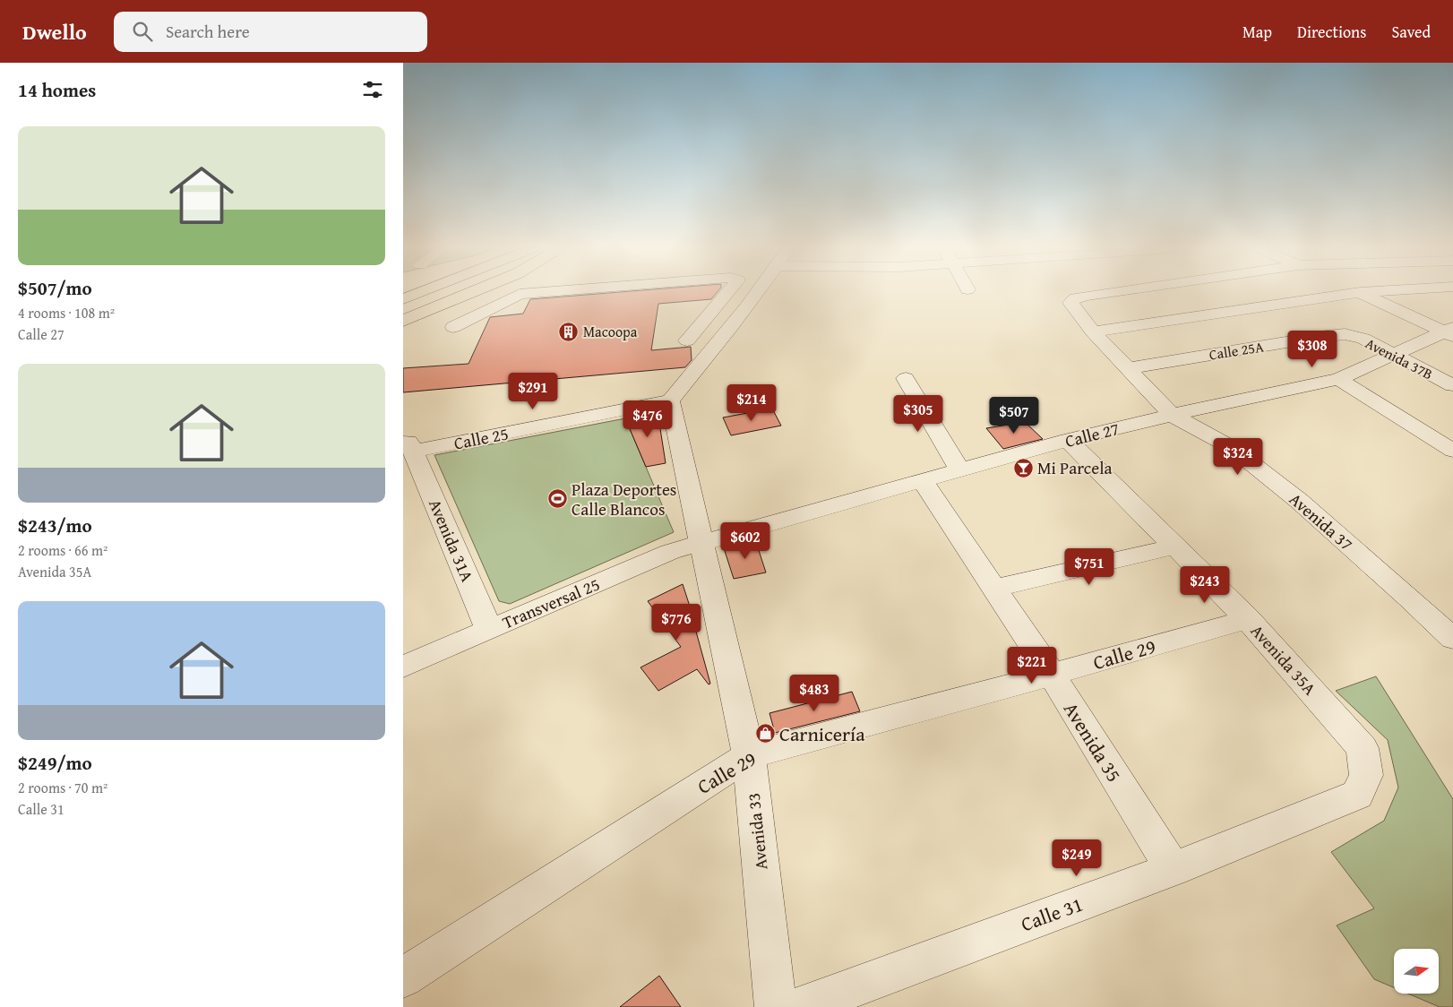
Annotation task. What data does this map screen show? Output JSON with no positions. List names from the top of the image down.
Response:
{
  "streets": {
    "street": [
      "Calle 25A",
      "Avenida 37B",
      "Calle 27",
      "Calle 25",
      "Avenida 37",
      "Avenida 31A",
      "Transversal 25",
      "Calle 29",
      "Avenida 35A",
      "Avenida 35",
      "Avenida 33",
      "Calle 31"
    ]
  },
  "crossings": [
    ["Calle 25A", "Avenida 37B"],
    ["Calle 25A", "Avenida 37"],
    ["Avenida 37B", "Calle 27"],
    ["Calle 27", "Avenida 37"],
    ["Calle 27", "Transversal 25"],
    ["Calle 27", "Avenida 35A"],
    ["Calle 27", "Avenida 35"],
    ["Calle 27", "Avenida 33"],
    ["Calle 25", "Avenida 31A"],
    ["Calle 25", "Avenida 33"],
    ["Avenida 31A", "Transversal 25"],
    ["Transversal 25", "Avenida 33"],
    ["Calle 29", "Avenida 35A"],
    ["Calle 29", "Avenida 35"],
    ["Calle 29", "Avenida 33"],
    ["Avenida 35A", "Calle 31"],
    ["Avenida 35", "Calle 31"]
  ],
  "places": {
    "building": ["Macoopa"],
    "bar": ["Mi Parcela"],
    "sports": ["Plaza Deportes Calle Blancos"],
    "shop": ["Carnicería"]
  },
  "north": "right",
  "page": {
    "header": "Dwello",
    "search": "Search here",
    "nav": ["Map", "Directions", "Saved"],
    "heading": "14 homes",
    "list": [
      {
        "name": "$507/mo",
        "note": "4 rooms · 108 m² · Calle 27"
      },
      {
        "name": "$243/mo",
        "note": "2 rooms · 66 m² · Avenida 35A"
      },
      {
        "name": "$249/mo",
        "note": "2 rooms · 70 m² · Calle 31"
      }
    ],
    "price": [
      "$308",
      "$291",
      "$214",
      "$305",
      "$507",
      "$476",
      "$324",
      "$602",
      "$751",
      "$243",
      "$776",
      "$221",
      "$483",
      "$249"
    ]
  }
}
